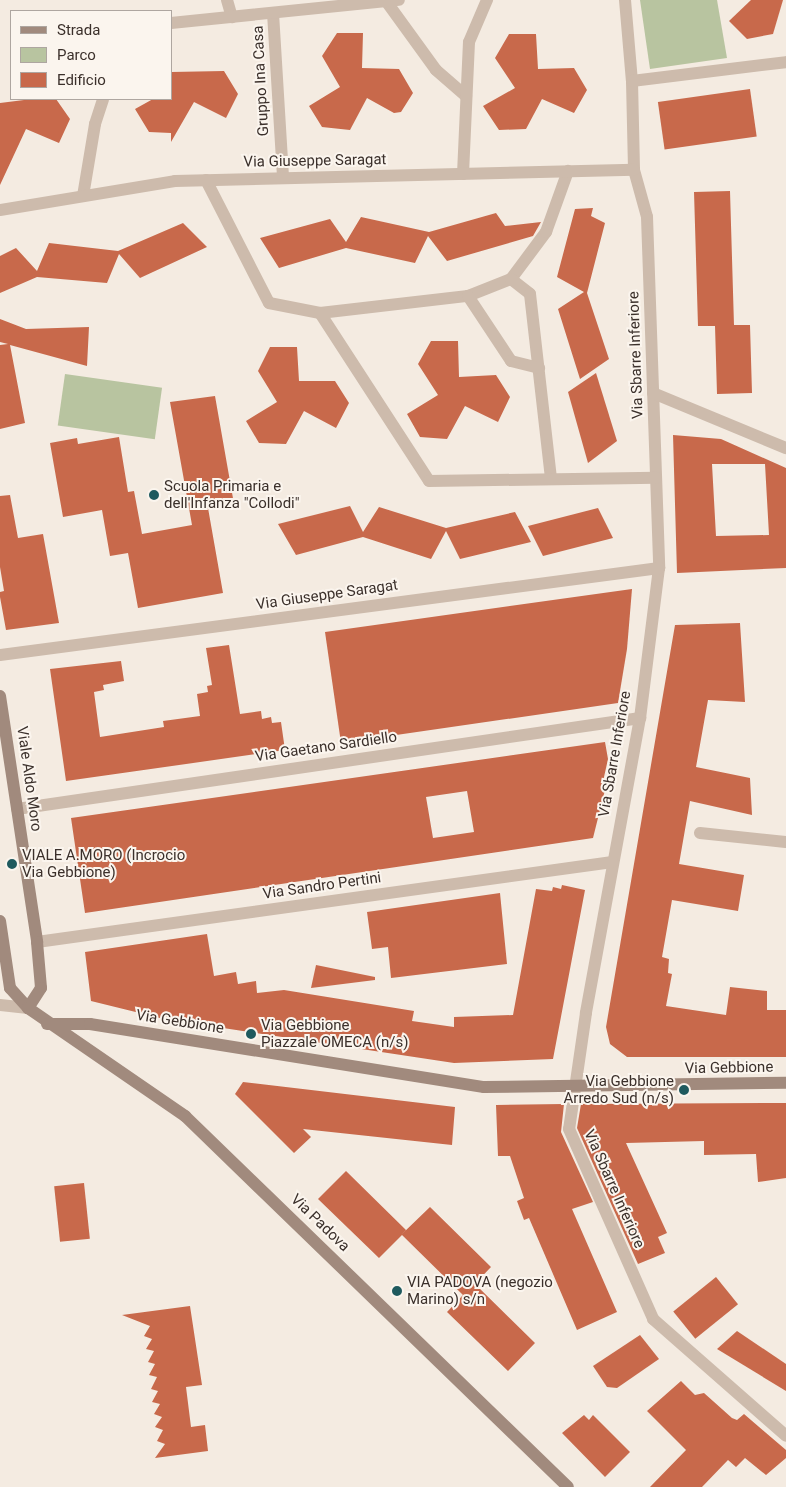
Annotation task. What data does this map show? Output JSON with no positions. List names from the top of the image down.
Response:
{
  "streets": {
    "street": [
      "Gruppo Ina Casa",
      "Via Giuseppe Saragat",
      "Via Sbarre Inferiore",
      "Via Gaetano Sardiello",
      "Viale Aldo Moro",
      "Via Sandro Pertini",
      "Via Gebbione",
      "Via Padova"
    ]
  },
  "crossings": [
    ["Gruppo Ina Casa", "Via Giuseppe Saragat"],
    ["Via Giuseppe Saragat", "Via Sbarre Inferiore"],
    ["Via Sbarre Inferiore", "Via Gaetano Sardiello"],
    ["Via Sbarre Inferiore", "Via Sandro Pertini"],
    ["Via Sbarre Inferiore", "Via Gebbione"],
    ["Via Gaetano Sardiello", "Viale Aldo Moro"],
    ["Viale Aldo Moro", "Via Sandro Pertini"],
    ["Viale Aldo Moro", "Via Padova"],
    ["Via Gebbione", "Via Padova"]
  ],
  "places": [
    "Scuola Primaria e dell'Infanza \"Collodi\"",
    "VIALE A.MORO (Incrocio Via Gebbione)",
    "Via Gebbione Piazzale OMECA (n/s)",
    "Via Gebbione Arredo Sud (n/s)",
    "VIA PADOVA (negozio Marino) s/n"
  ],
  "legend": ["Strada", "Parco", "Edificio"]
}
